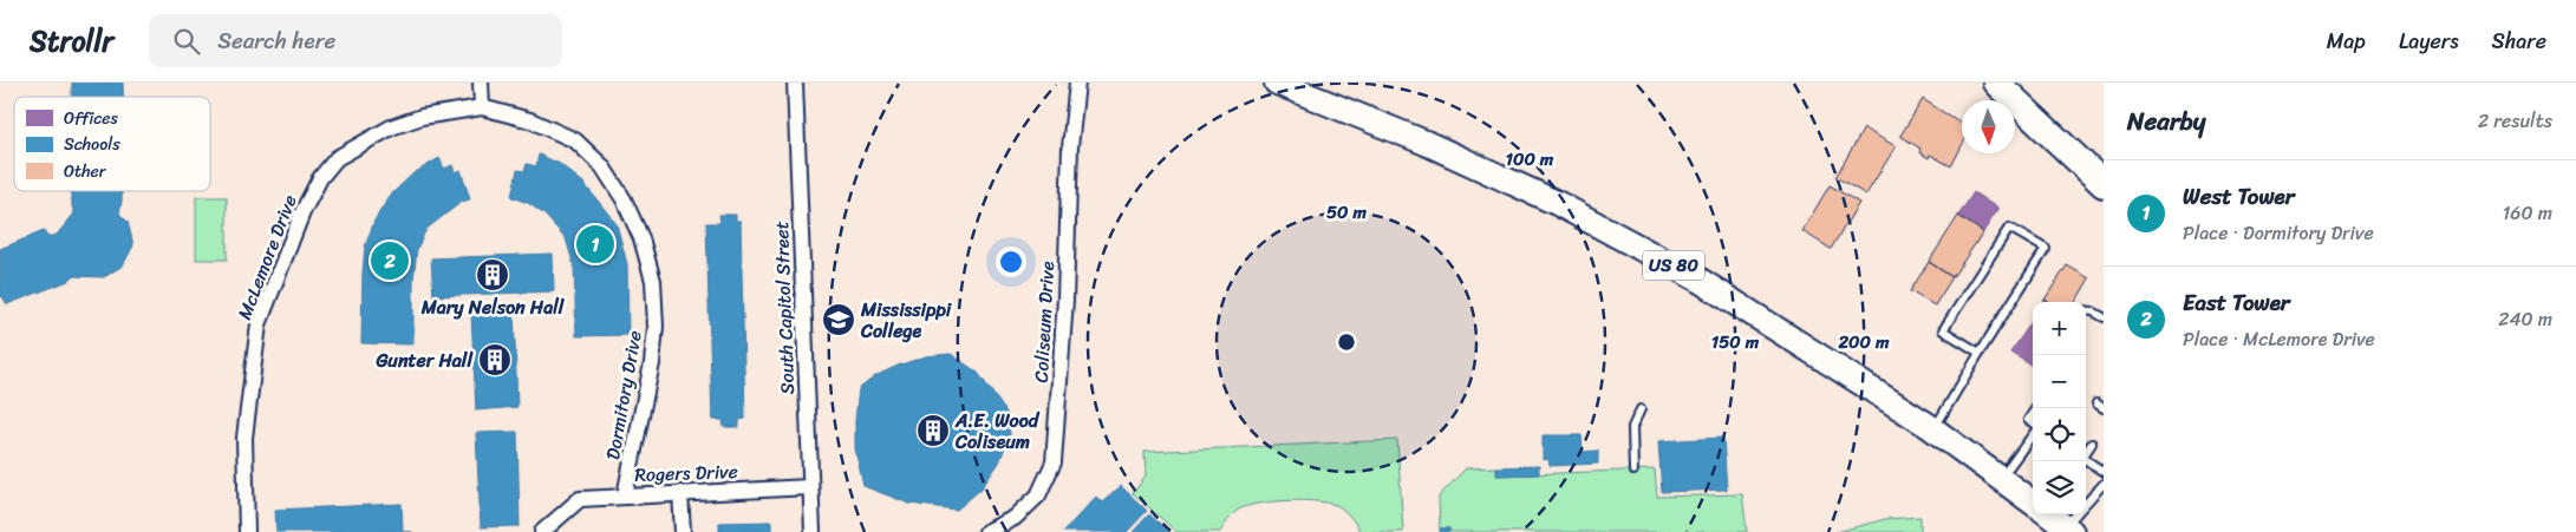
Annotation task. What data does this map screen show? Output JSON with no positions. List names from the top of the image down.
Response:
{
  "streets": {
    "main road": ["US 80"],
    "street": [
      "McLemore Drive",
      "South Capitol Street",
      "Coliseum Drive",
      "Dormitory Drive",
      "Rogers Drive"
    ]
  },
  "crossings": [
    ["McLemore Drive", "Dormitory Drive"],
    ["South Capitol Street", "Rogers Drive"],
    ["Dormitory Drive", "Rogers Drive"]
  ],
  "places": {
    "building": ["Mary Nelson Hall", "Gunter Hall", "A.E. Wood Coliseum"],
    "school or university": ["Mississippi College"]
  },
  "legend": ["Offices", "Schools", "Other"],
  "north": "bottom",
  "page": {
    "header": "Strollr",
    "search": "Search here",
    "nav": ["Map", "Layers", "Share"],
    "heading": ["Nearby", "2 results"],
    "list": [
      {
        "mark": "1",
        "name": "West Tower",
        "note": "Place · Dormitory Drive",
        "value": "160 m"
      },
      {
        "mark": "2",
        "name": "East Tower",
        "note": "Place · McLemore Drive",
        "value": "240 m"
      }
    ],
    "pins": ["1", "2"],
    "map_buttons": ["+", "−"]
  },
  "rings": [
    "100 m",
    "50 m",
    "150 m",
    "200 m"
  ]
}
